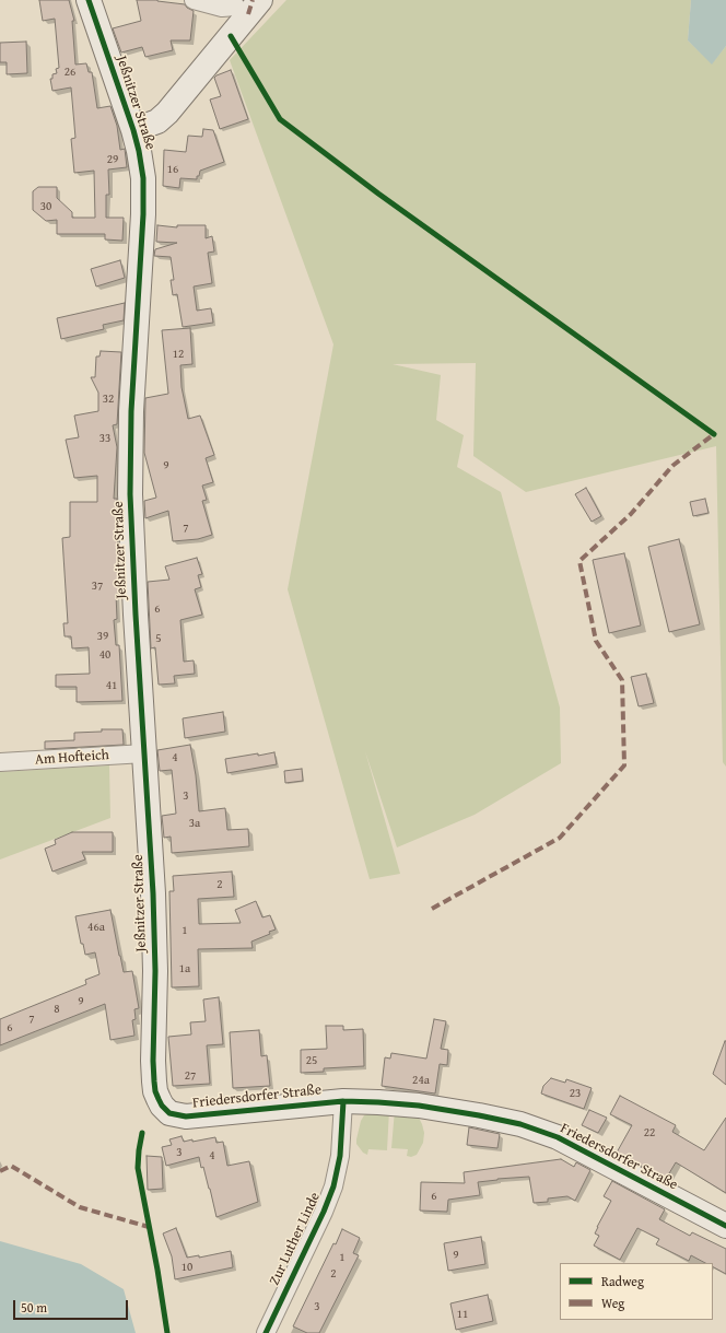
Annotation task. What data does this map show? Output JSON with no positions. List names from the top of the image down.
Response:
{
  "streets": {
    "main road": ["Jeßnitzer Straße", "Friedersdorfer Straße"],
    "street": ["Am Hofteich", "Zur Luther Linde"]
  },
  "crossings": [
    ["Jeßnitzer Straße", "Am Hofteich"],
    ["Jeßnitzer Straße", "Friedersdorfer Straße"],
    ["Friedersdorfer Straße", "Zur Luther Linde"]
  ],
  "house_numbers": [
    "26",
    "29",
    "16",
    "30",
    "12",
    "32",
    "33",
    "9",
    "7",
    "37",
    "6",
    "39",
    "5",
    "40",
    "41",
    "4",
    "3",
    "3a",
    "2",
    "46a",
    "1",
    "1a",
    "9",
    "8",
    "7",
    "6",
    "25",
    "27",
    "24a",
    "23",
    "22",
    "3",
    "4",
    "6",
    "9",
    "1",
    "10",
    "2",
    "3",
    "11"
  ],
  "legend": ["Radweg", "Weg"],
  "scale_bar": "50 m"
}
